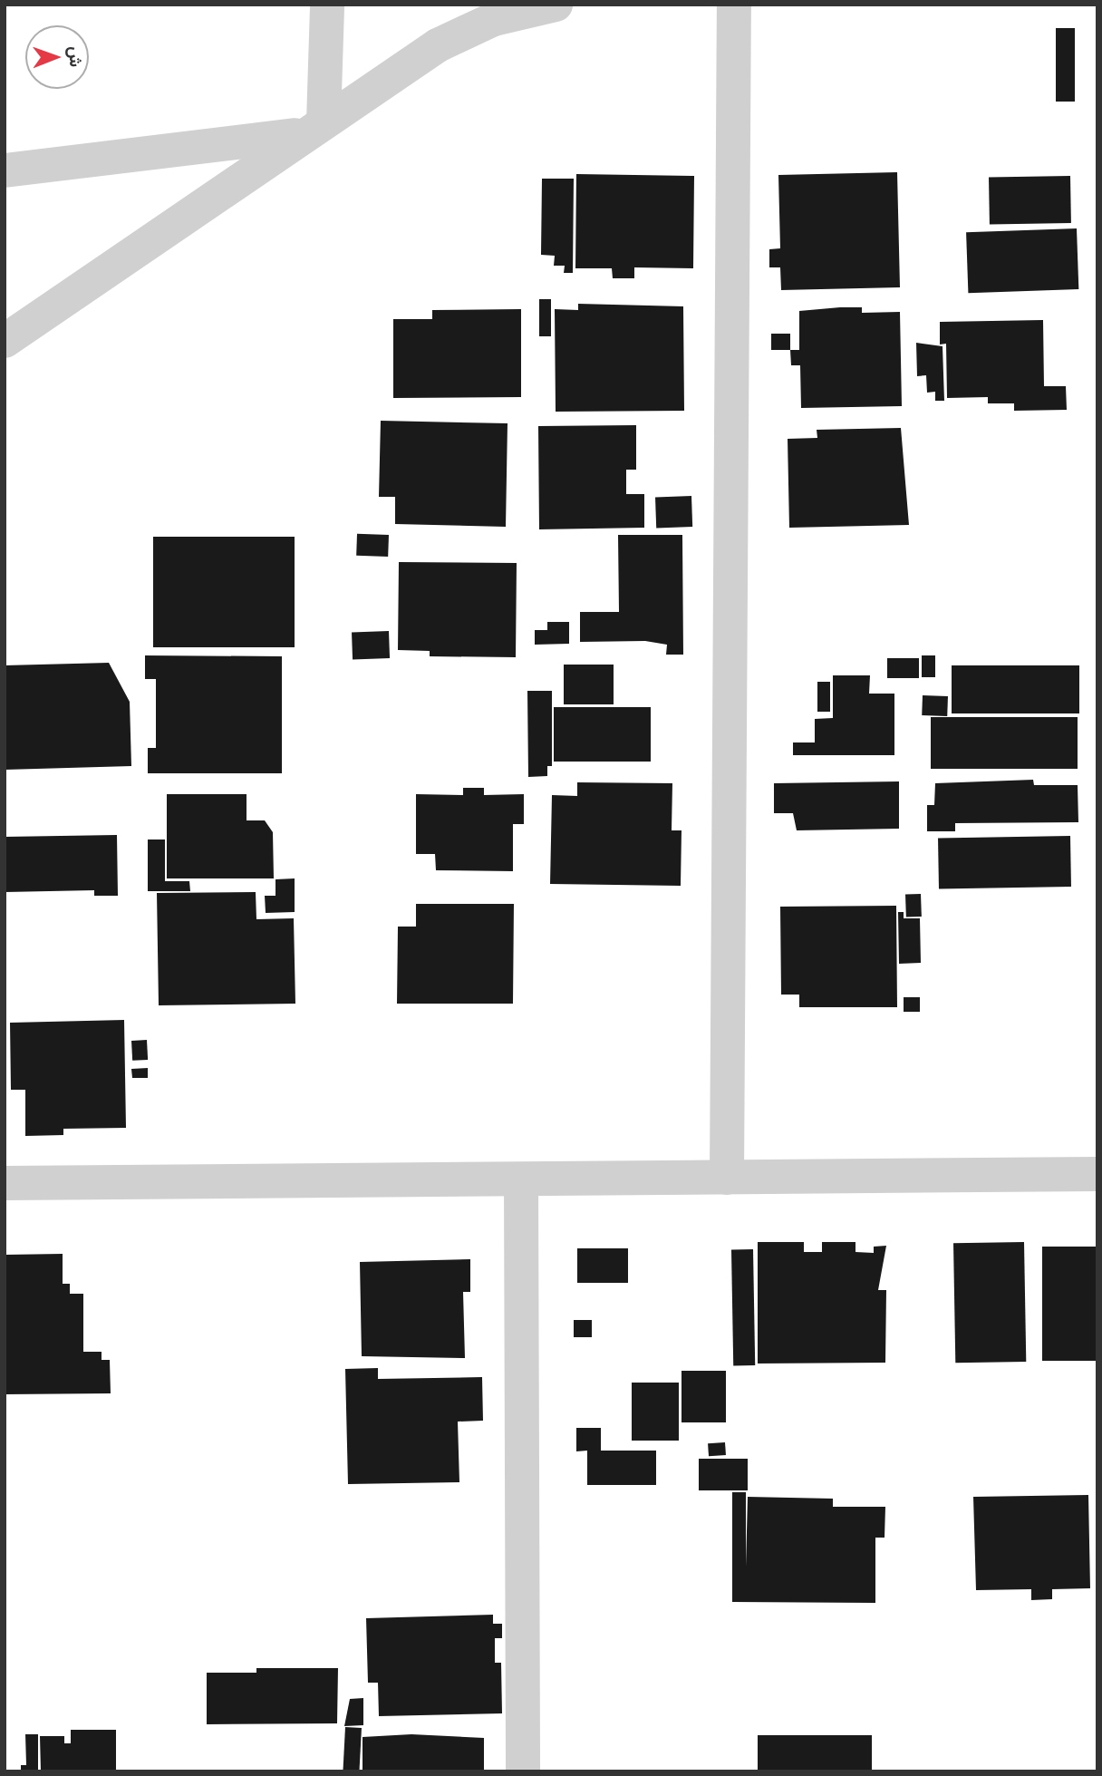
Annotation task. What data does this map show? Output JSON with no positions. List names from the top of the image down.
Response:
{
  "north": "right"
}
